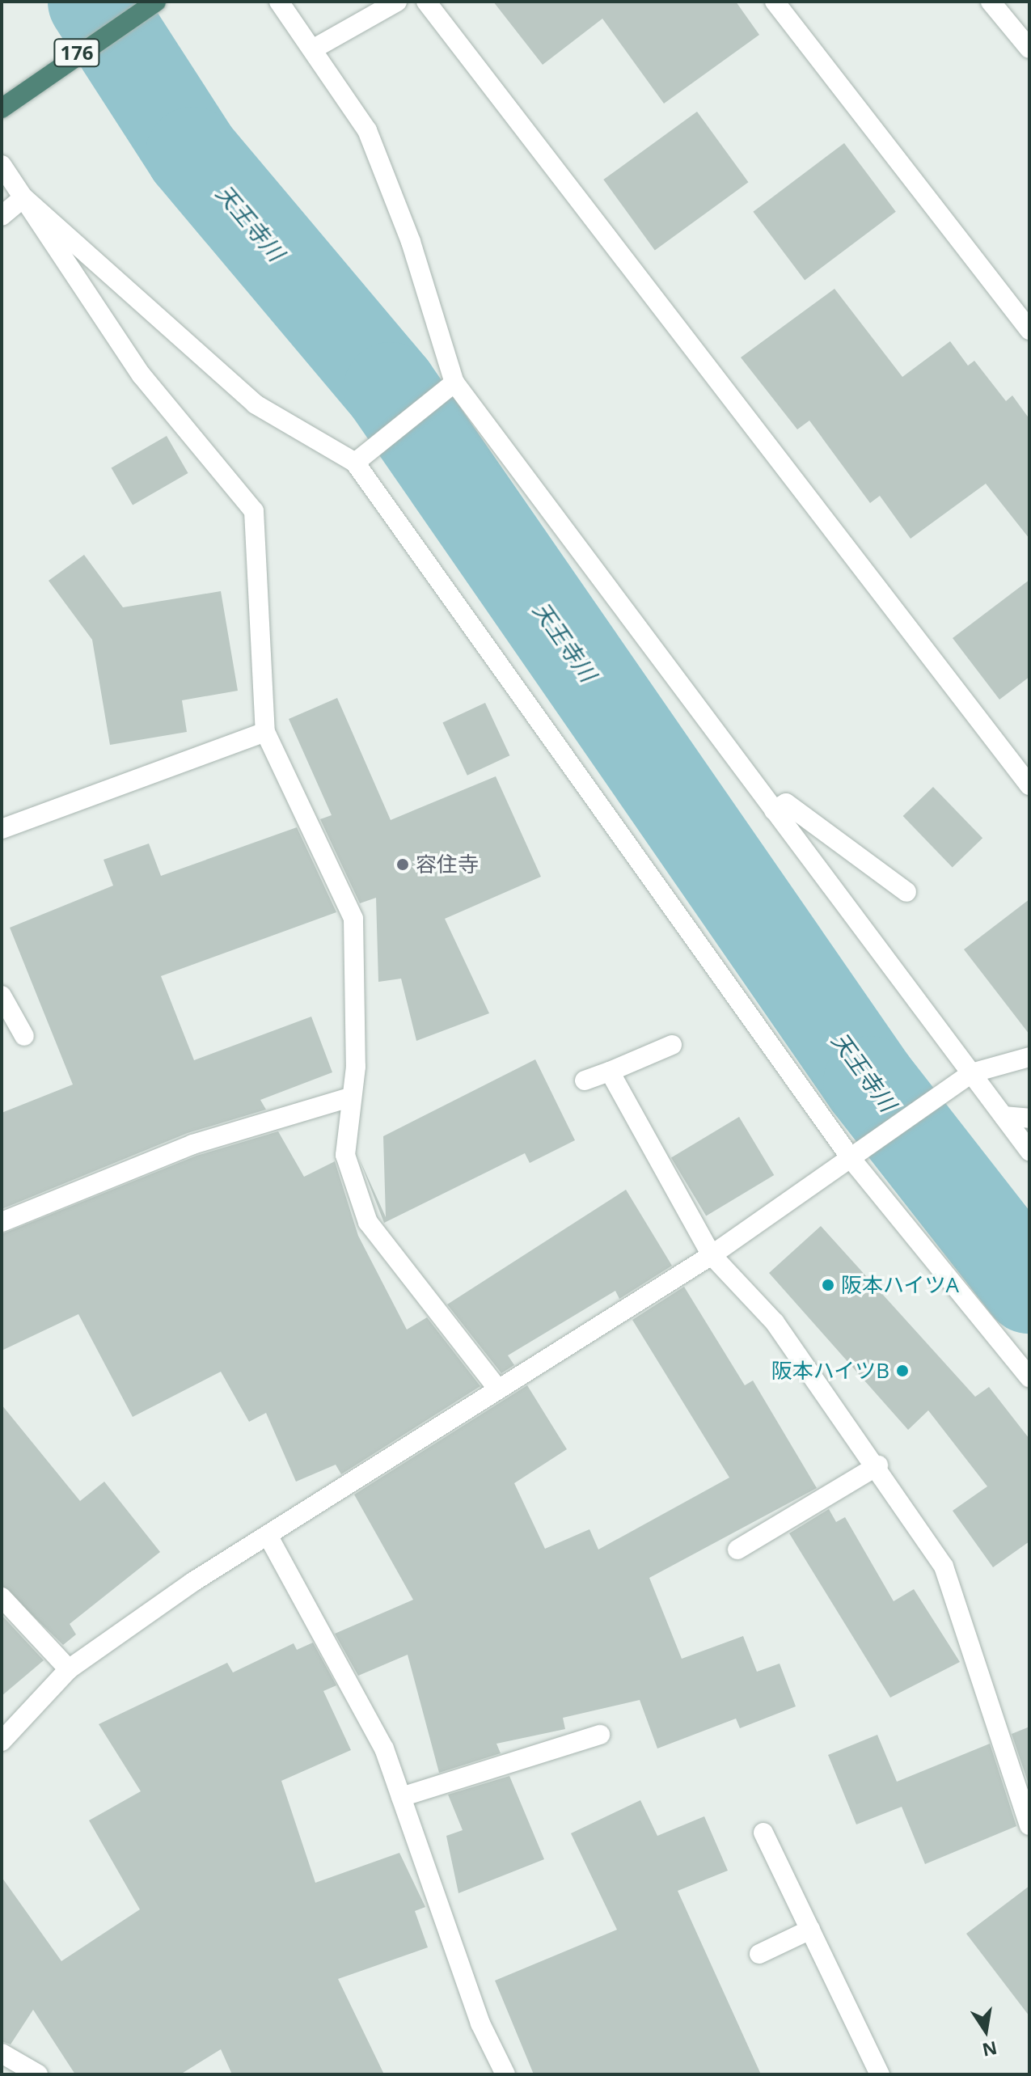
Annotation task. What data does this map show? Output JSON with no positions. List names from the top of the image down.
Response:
{
  "streets": {
    "highway": ["176"]
  },
  "water": ["天王寺川"],
  "places": ["容住寺", "阪本ハイツA", "阪本ハイツB"],
  "north": "bottom"
}
